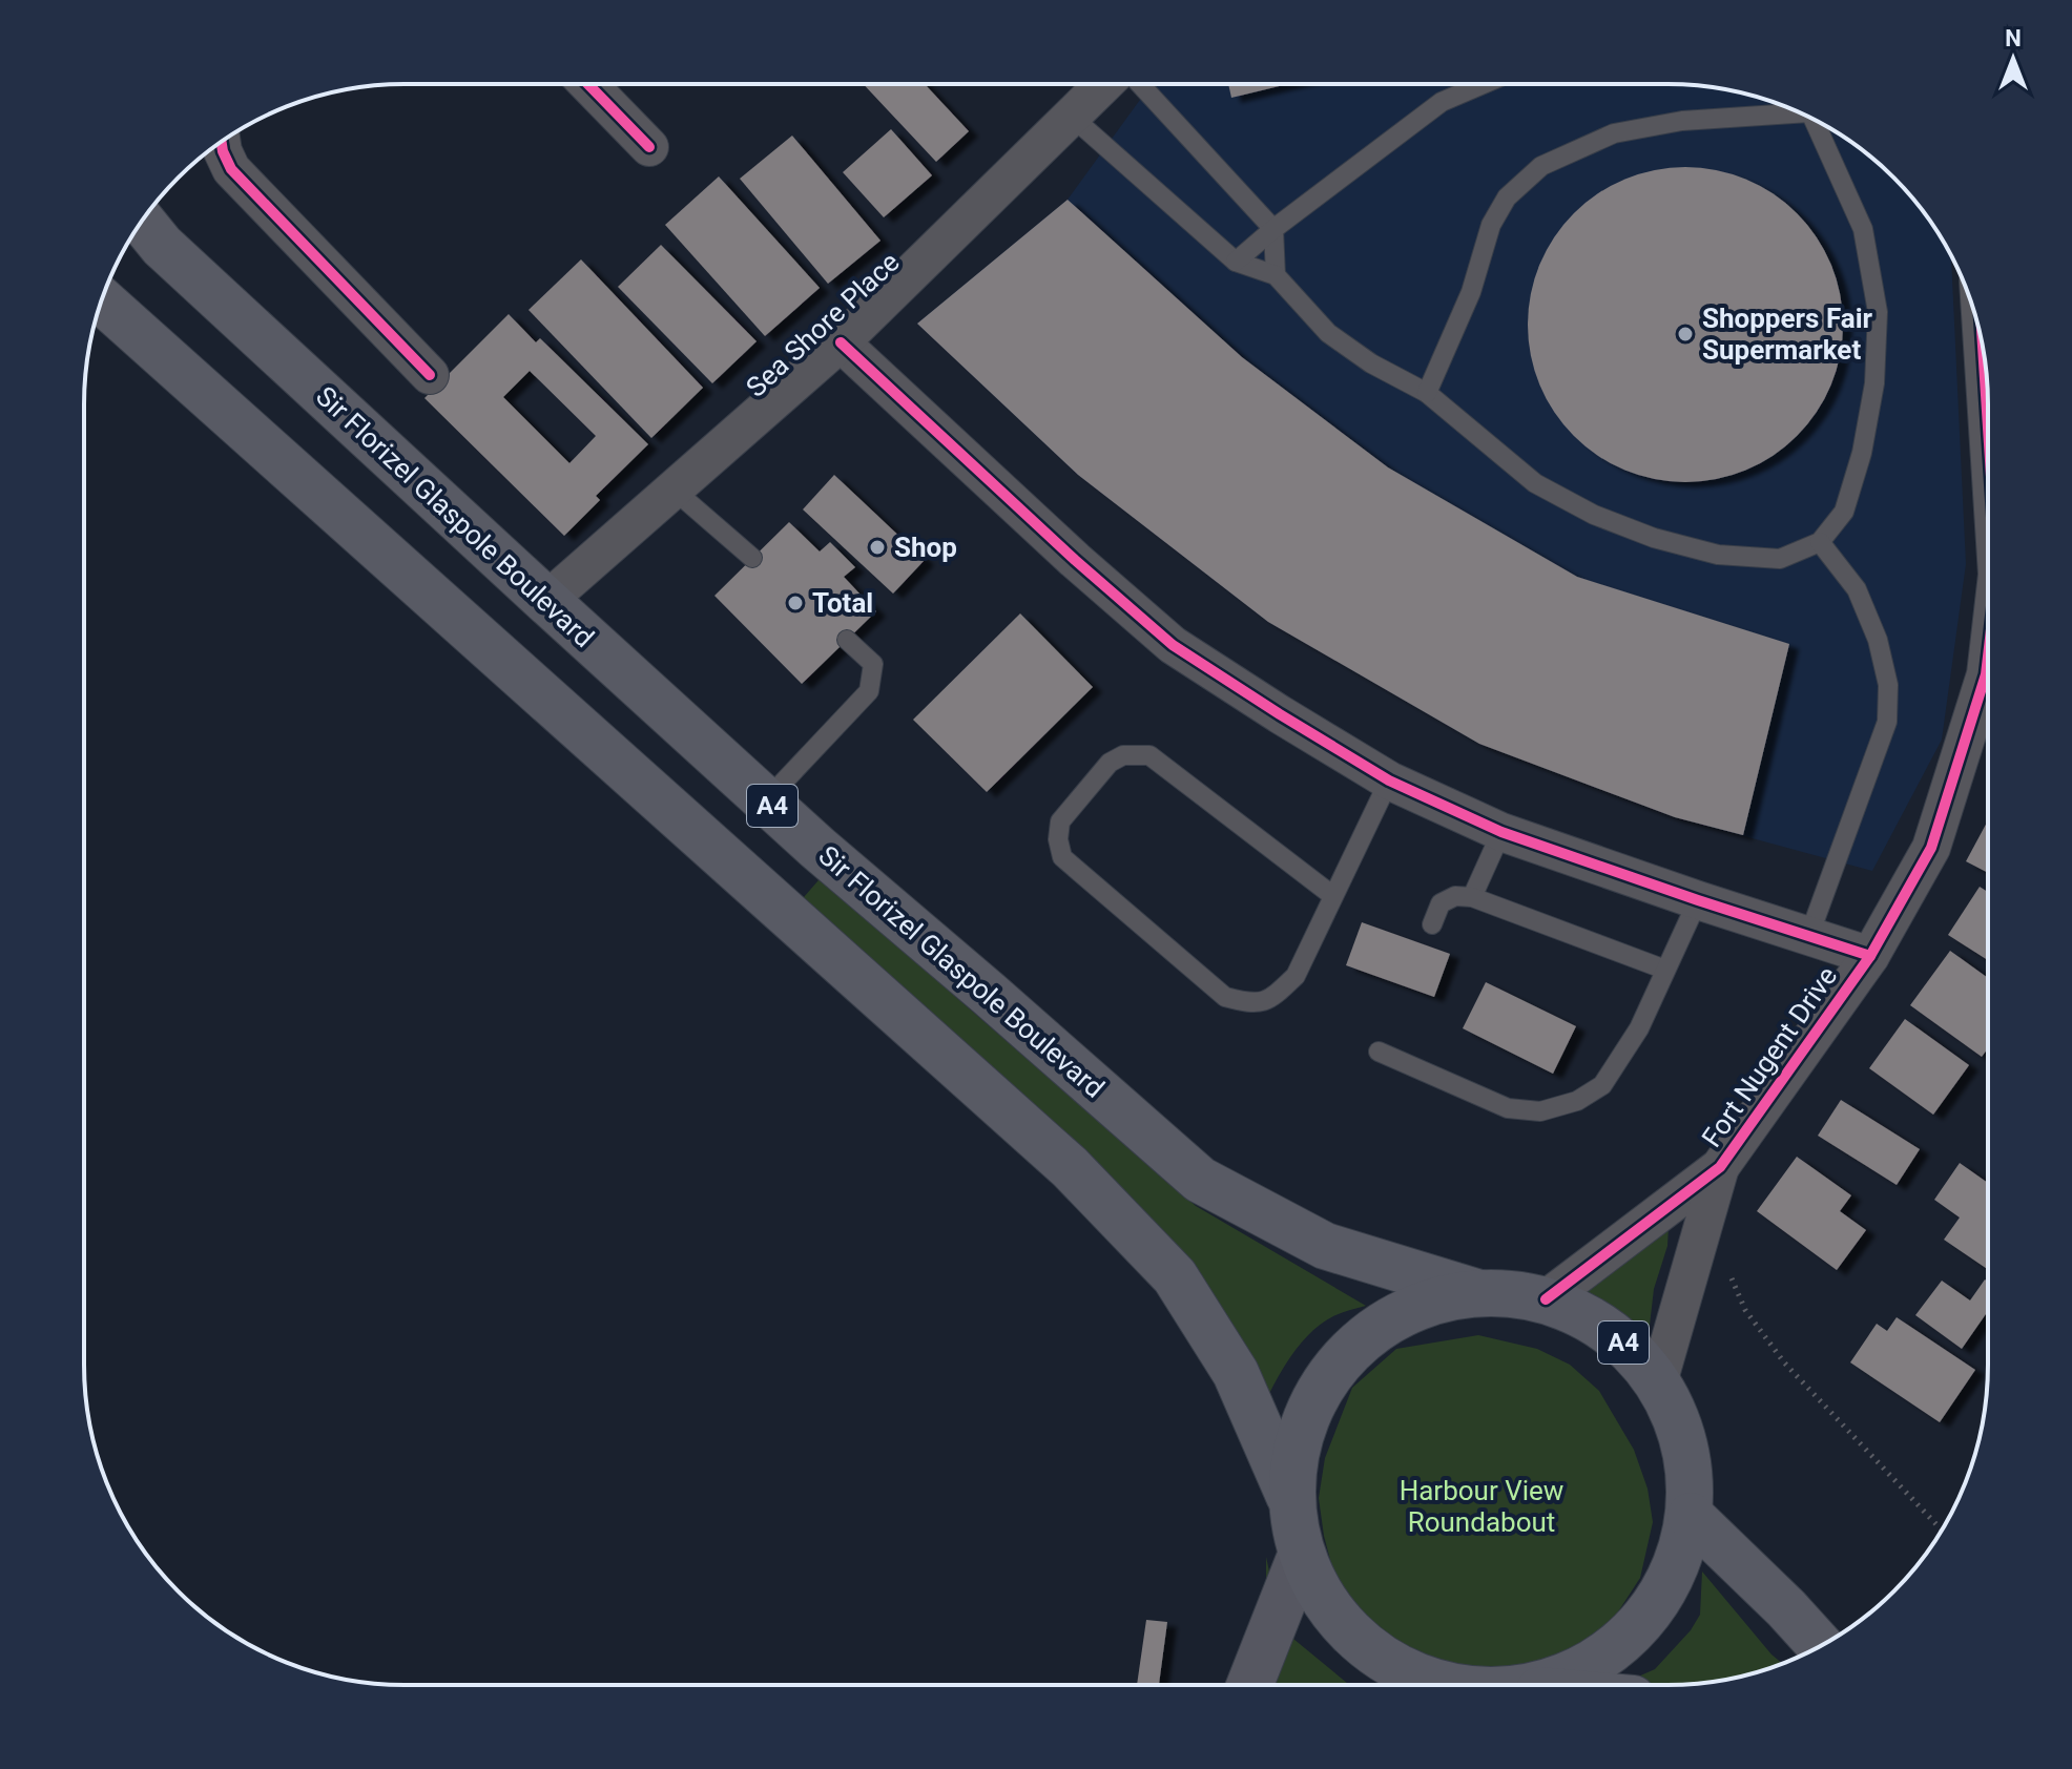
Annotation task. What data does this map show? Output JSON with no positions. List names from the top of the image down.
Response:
{
  "streets": {
    "highway": ["Sir Florizel Glaspole Boulevard", "A4"],
    "street": ["Sea Shore Place", "Fort Nugent Drive"]
  },
  "crossings": [
    ["Sea Shore Place", "Sir Florizel Glaspole Boulevard"],
    ["Sir Florizel Glaspole Boulevard", "A4"],
    ["A4", "Fort Nugent Drive"]
  ],
  "parks": ["Harbour View Roundabout"],
  "places": ["Shoppers Fair Supermarket", "Shop", "Total"],
  "north": "top"
}
